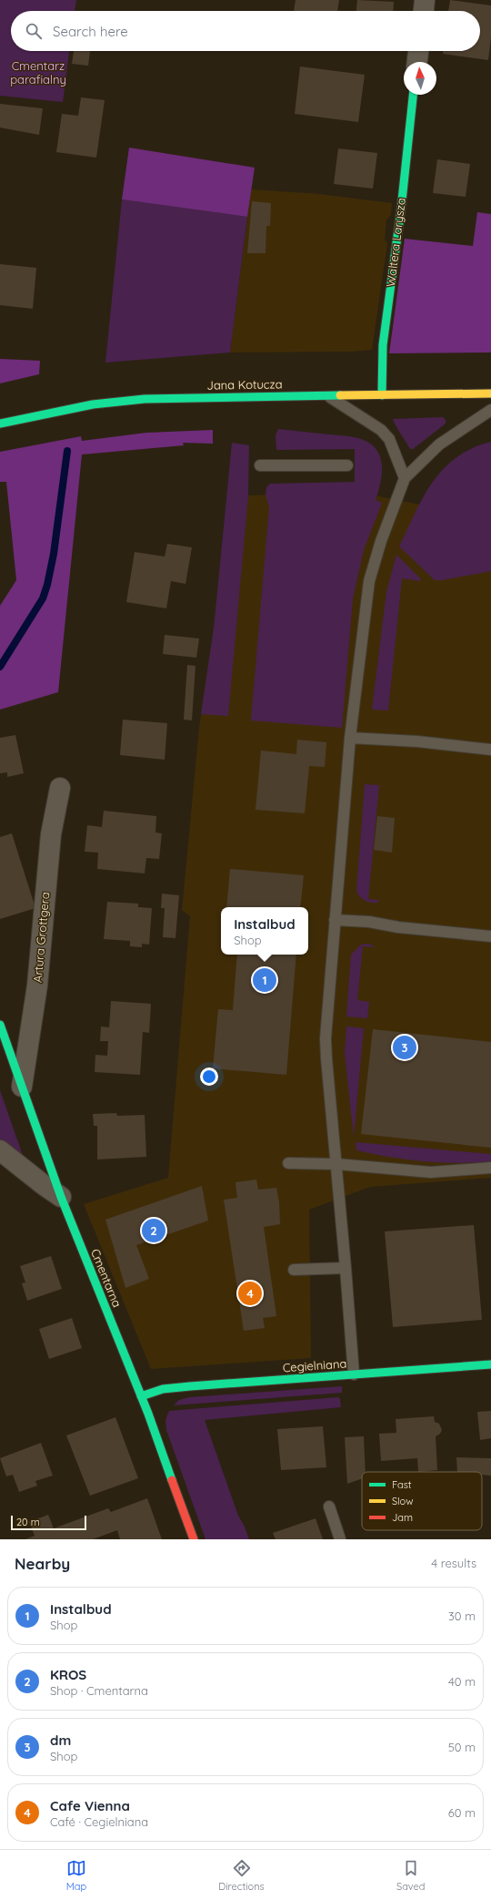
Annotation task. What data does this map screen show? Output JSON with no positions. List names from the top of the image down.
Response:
{
  "streets": {
    "street": [
      "Waltera Larysza",
      "Jana Kotucza",
      "Artura Grottgera",
      "Cmentarna",
      "Cegielniana"
    ]
  },
  "crossings": [
    ["Waltera Larysza", "Jana Kotucza"],
    ["Artura Grottgera", "Cmentarna"],
    ["Cmentarna", "Cegielniana"]
  ],
  "parks": ["Cmentarz parafialny"],
  "legend": ["Fast", "Slow", "Jam"],
  "scale_bar": "20 m",
  "north": "top",
  "page": {
    "search": "Search here",
    "popup": ["Instalbud", "Shop"],
    "pins": [
      "1",
      "3",
      "2",
      "4"
    ],
    "scale": "20 m",
    "heading": ["Nearby", "4 results"],
    "list": [
      {
        "mark": "1",
        "name": "Instalbud",
        "note": "Shop",
        "value": "30 m"
      },
      {
        "mark": "2",
        "name": "KROS",
        "note": "Shop · Cmentarna",
        "value": "40 m"
      },
      {
        "mark": "3",
        "name": "dm",
        "note": "Shop",
        "value": "50 m"
      },
      {
        "mark": "4",
        "name": "Cafe Vienna",
        "note": "Café · Cegielniana",
        "value": "60 m"
      }
    ],
    "nav": ["Map", "Directions", "Saved"]
  }
}
